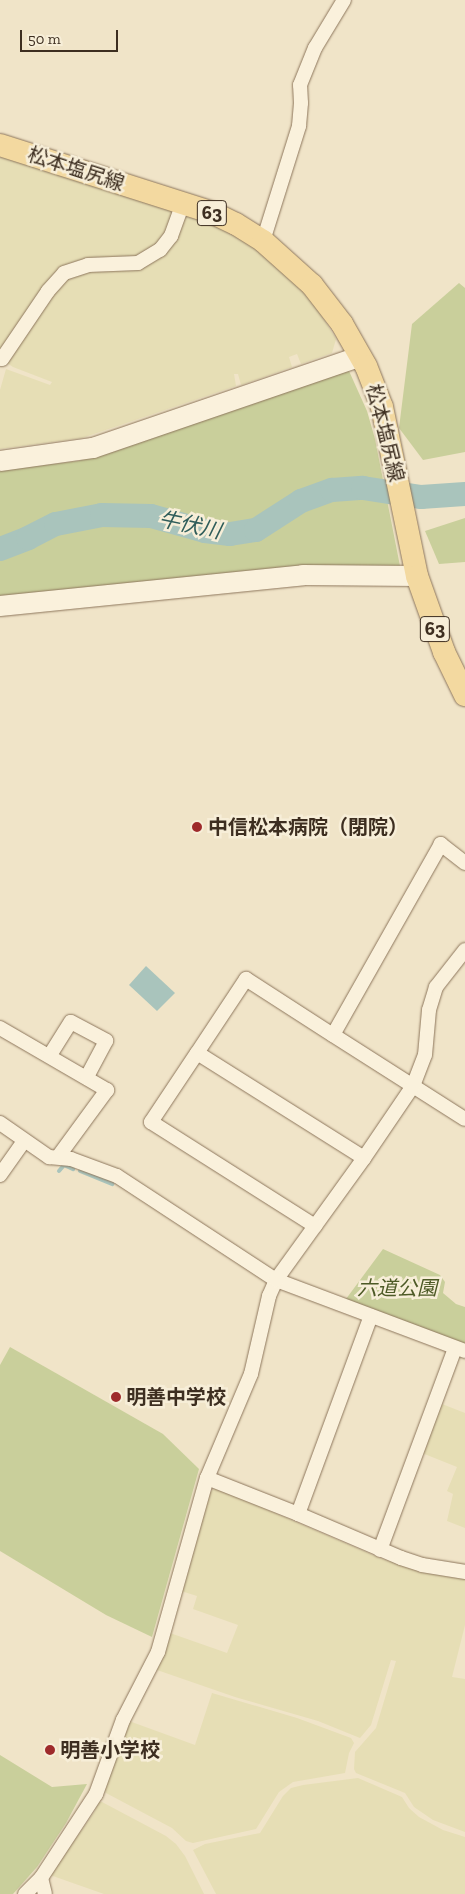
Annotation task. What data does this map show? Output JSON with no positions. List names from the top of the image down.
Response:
{
  "streets": {
    "main road": ["松本塩尻線", "63"]
  },
  "water": ["牛伏川"],
  "parks": ["六道公園"],
  "places": ["中信松本病院（閉院）", "明善中学校", "明善小学校"],
  "scale_bar": "50 m"
}
